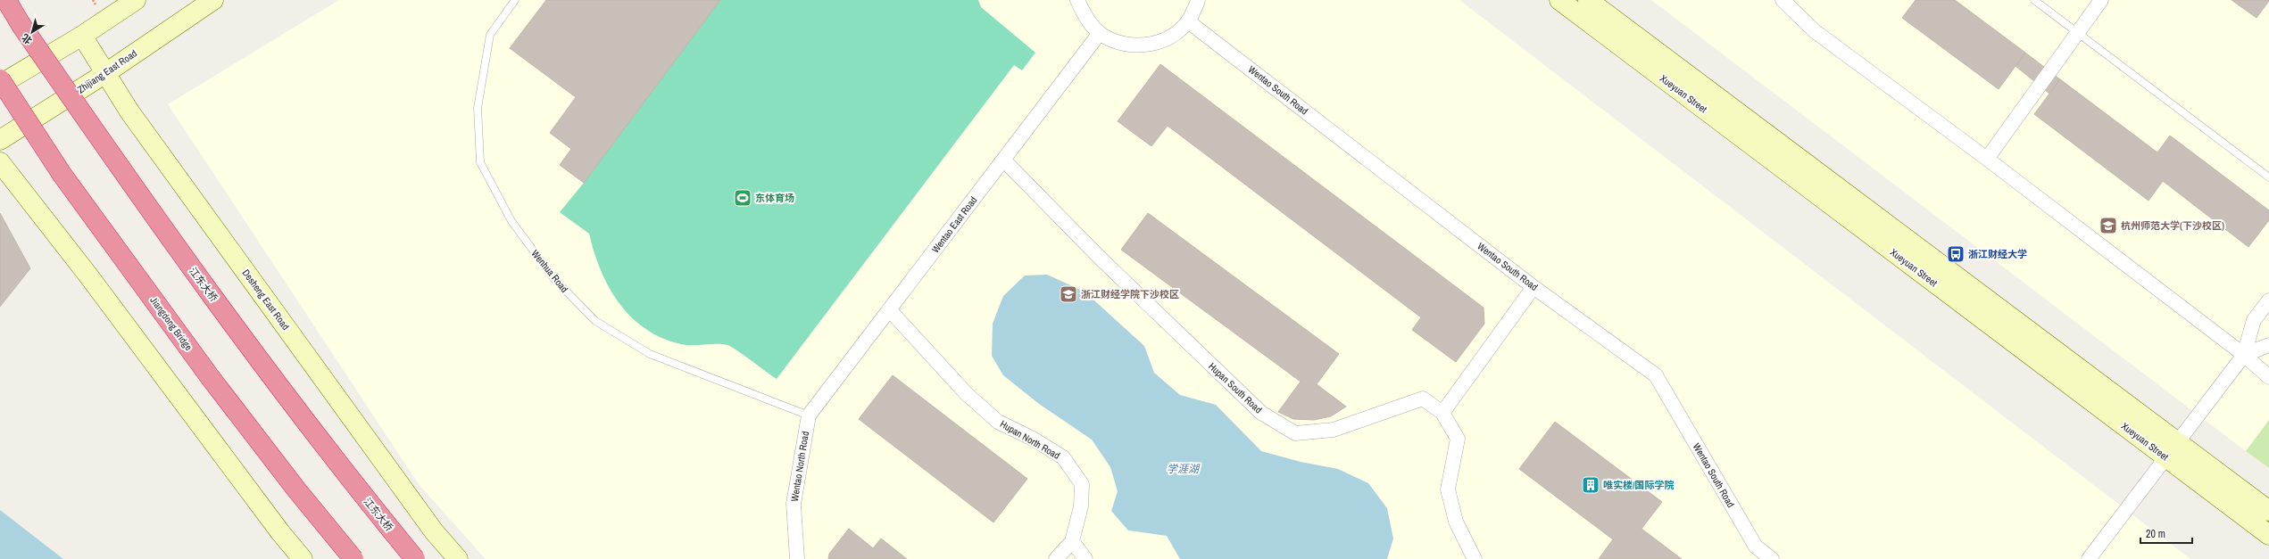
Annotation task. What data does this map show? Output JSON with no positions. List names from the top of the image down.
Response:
{
  "streets": {
    "highway": ["江东大桥", "Jiangdong Bridge"],
    "main road": ["Zhijiang East Road", "Xueyuan Street", "Desheng East Road"],
    "street": [
      "Wentao South Road",
      "Wentao East Road",
      "Hupan South Road",
      "Hupan North Road",
      "Wentao North Road"
    ],
    "lane": ["Wenhua Road"]
  },
  "crossings": [
    ["Zhijiang East Road", "Desheng East Road"],
    ["Wentao East Road", "Wenhua Road"],
    ["Wentao East Road", "Hupan South Road"],
    ["Wentao East Road", "Hupan North Road"],
    ["Wentao East Road", "Wentao North Road"],
    ["Wenhua Road", "Wentao North Road"]
  ],
  "water": ["学涯湖"],
  "places": {
    "sports": ["东体育场"],
    "school or university": ["杭州师范大学(下沙校区)", "浙江财经学院下沙校区"],
    "bus stop": ["浙江财经大学"],
    "building": ["唯实楼/国际学院"]
  },
  "scale_bar": "20 m",
  "north": "bottom left"
}
